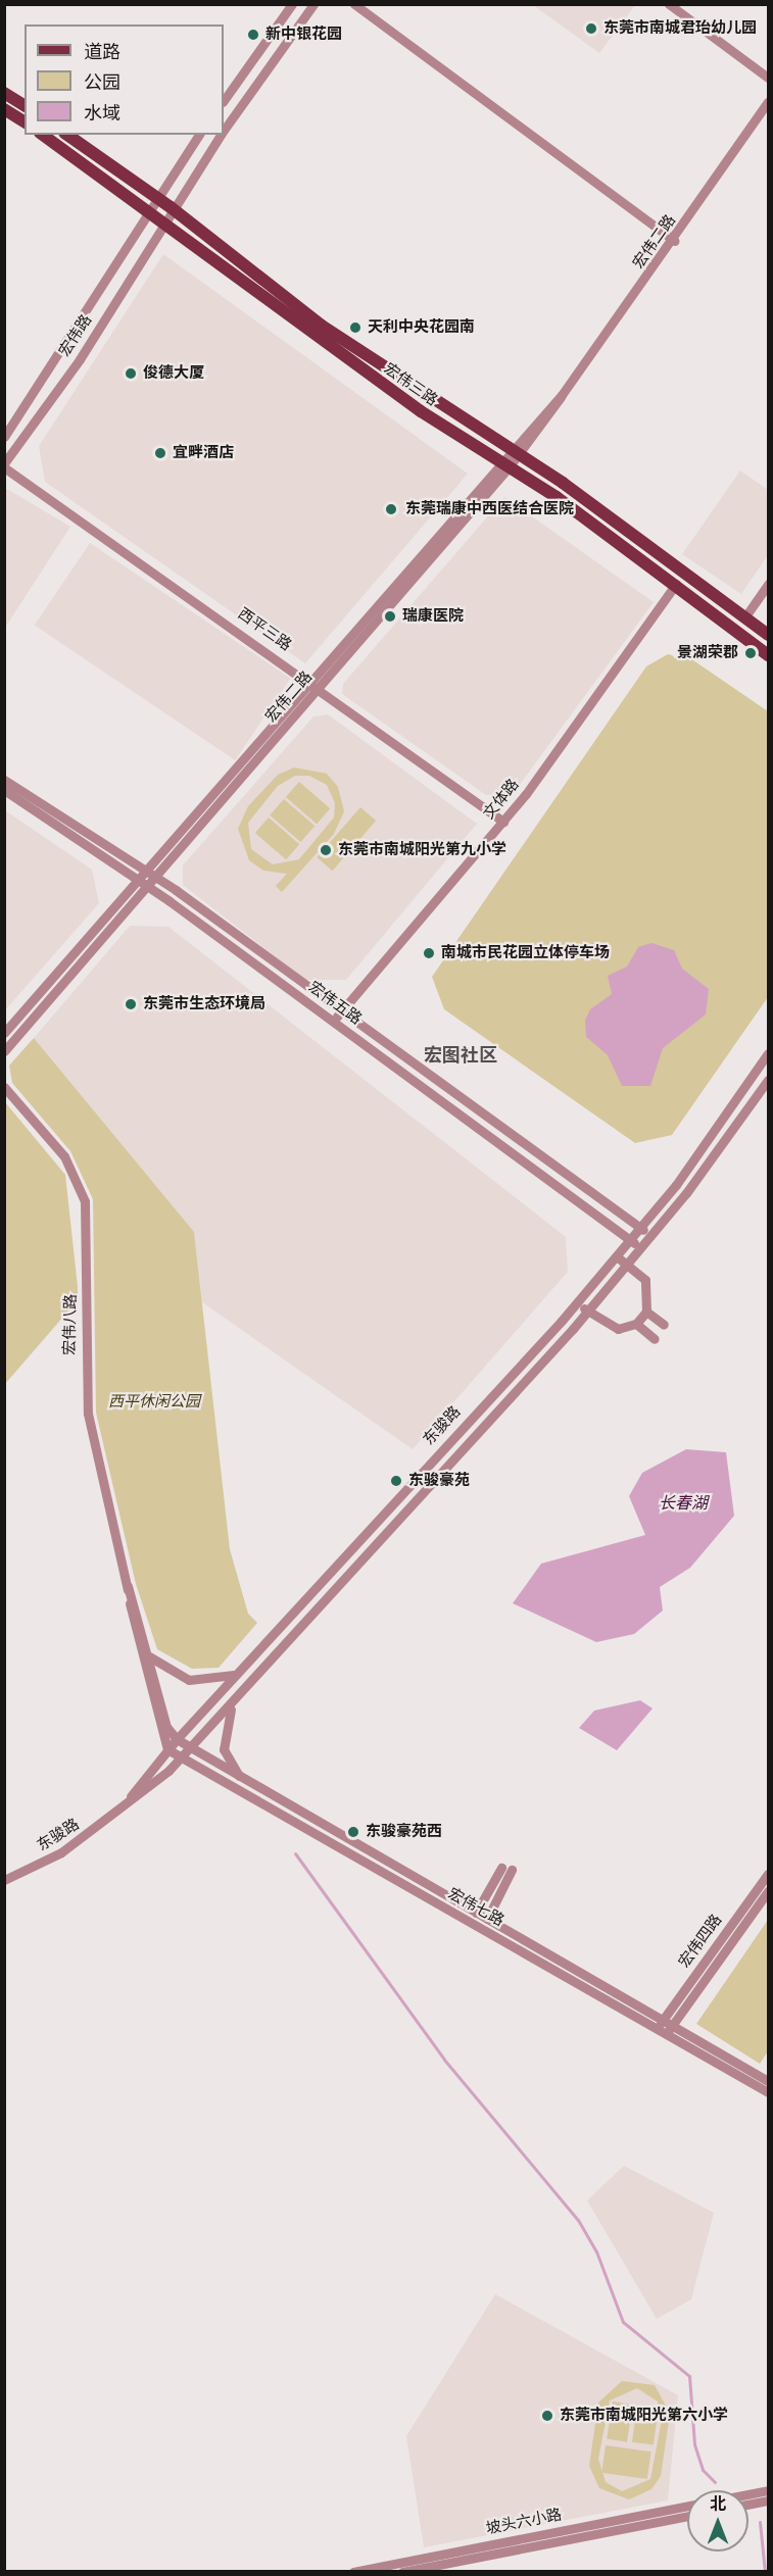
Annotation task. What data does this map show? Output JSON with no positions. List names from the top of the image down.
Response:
{
  "streets": {
    "main road": ["宏伟三路"],
    "street": [
      "宏伟二路",
      "宏伟路",
      "西平三路",
      "文体路",
      "宏伟五路",
      "宏伟八路",
      "东骏路",
      "宏伟七路",
      "宏伟四路",
      "坡头六小路"
    ]
  },
  "crossings": [
    ["宏伟二路", "宏伟三路"],
    ["宏伟二路", "西平三路"],
    ["宏伟二路", "宏伟五路"],
    ["宏伟路", "宏伟三路"],
    ["宏伟路", "西平三路"],
    ["宏伟三路", "文体路"],
    ["西平三路", "文体路"],
    ["文体路", "宏伟五路"],
    ["宏伟五路", "东骏路"],
    ["宏伟八路", "东骏路"],
    ["宏伟八路", "宏伟七路"],
    ["东骏路", "宏伟七路"],
    ["宏伟七路", "宏伟四路"]
  ],
  "districts": ["宏图社区"],
  "water": ["长春湖"],
  "parks": ["西平休闲公园"],
  "places": [
    "东莞市南城君珆幼儿园",
    "新中银花园",
    "天利中央花园南",
    "俊德大厦",
    "宜畔酒店",
    "东莞瑞康中西医结合医院",
    "瑞康医院",
    "景湖荣郡",
    "东莞市南城阳光第九小学",
    "南城市民花园立体停车场",
    "东莞市生态环境局",
    "东骏豪苑",
    "东骏豪苑西",
    "东莞市南城阳光第六小学"
  ],
  "legend": ["道路", "公园", "水域"],
  "north": "top"
}
